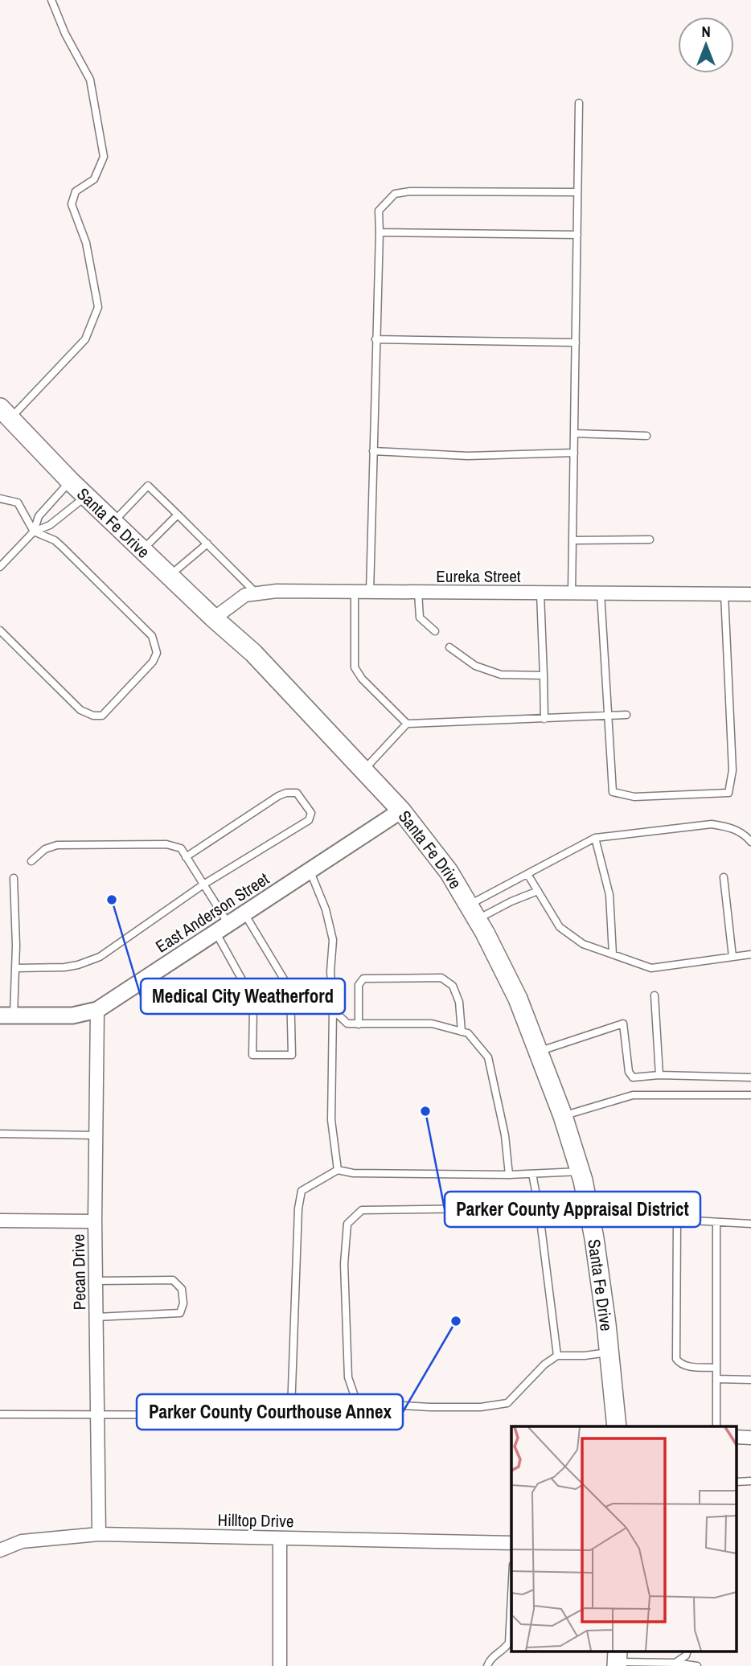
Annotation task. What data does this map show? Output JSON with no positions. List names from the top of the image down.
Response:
{
  "streets": {
    "main road": ["Santa Fe Drive"],
    "street": [
      "Eureka Street",
      "East Anderson Street",
      "Pecan Drive",
      "Hilltop Drive"
    ]
  },
  "crossings": [
    ["Santa Fe Drive", "Eureka Street"],
    ["Santa Fe Drive", "East Anderson Street"],
    ["East Anderson Street", "Pecan Drive"],
    ["Pecan Drive", "Hilltop Drive"]
  ],
  "places": ["Medical City Weatherford", "Parker County Appraisal District", "Parker County Courthouse Annex"],
  "north": "top"
}
